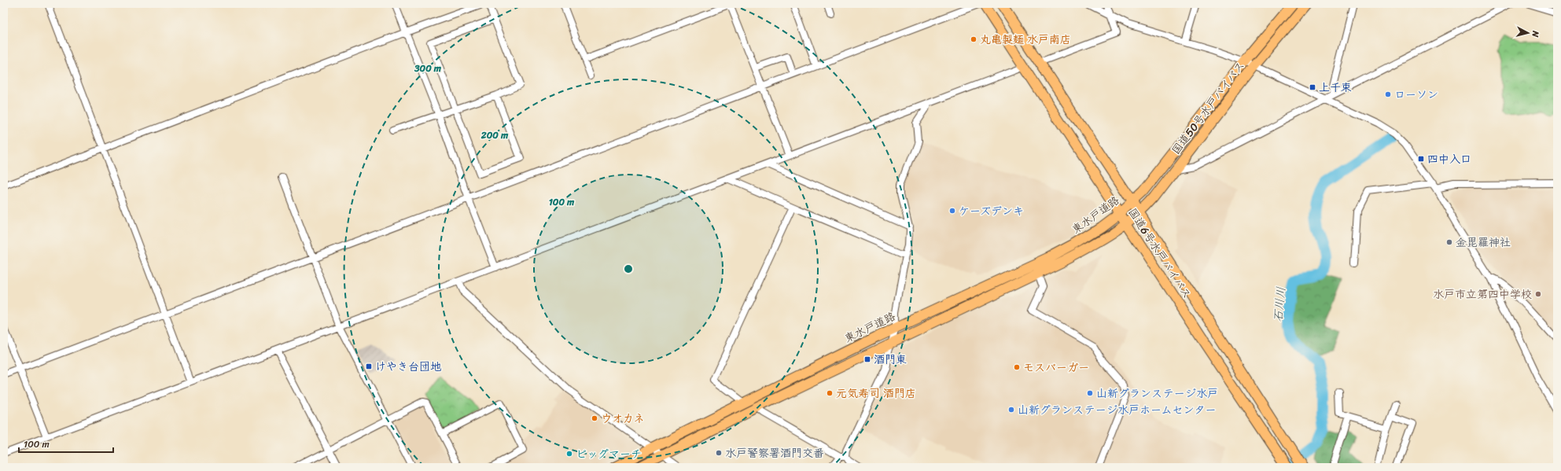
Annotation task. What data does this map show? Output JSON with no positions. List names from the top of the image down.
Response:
{
  "streets": {
    "highway": ["国道50号水戸バイパス", "東水戸道路", "国道6号水戸バイパス"]
  },
  "crossings": [
    ["国道50号水戸バイパス", "東水戸道路"],
    ["国道50号水戸バイパス", "国道6号水戸バイパス"],
    ["東水戸道路", "国道6号水戸バイパス"]
  ],
  "water": ["石川川"],
  "places": {
    "other": [
      "丸亀製麺 水戸南店",
      "ローソン",
      "ケーズデンキ",
      "金毘羅神社",
      "水戸市立第四中学校",
      "モスバーガー",
      "元気寿司 酒門店",
      "山新グランステージ水戸",
      "山新グランステージ水戸ホームセンター",
      "ウオカネ",
      "水戸警察署酒門交番",
      "ビッグマーチ"
    ],
    "transit": [
      "上千束",
      "四中入口",
      "酒門東",
      "けやき台団地"
    ]
  },
  "scale_bar": "100 m",
  "north": "right",
  "rings": ["300 m", "200 m", "100 m"]
}
